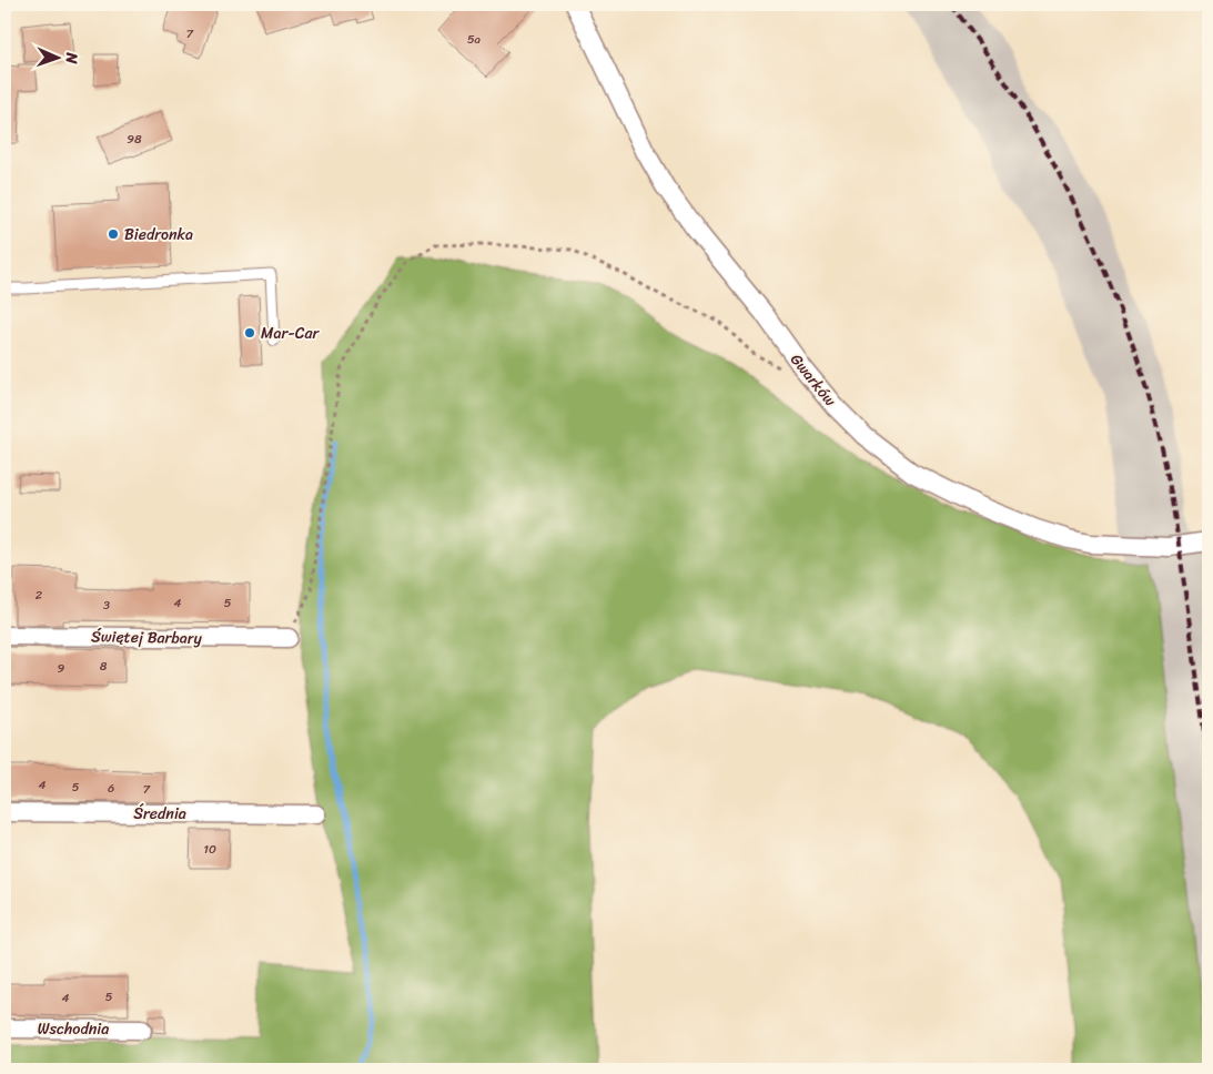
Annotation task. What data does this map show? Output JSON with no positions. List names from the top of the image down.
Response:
{
  "streets": {
    "street": [
      "Gwarków",
      "Świętej Barbary",
      "Średnia",
      "Wschodnia"
    ]
  },
  "places": ["Biedronka", "Mar-Car"],
  "house_numbers": [
    "7",
    "5a",
    "98",
    "2",
    "4",
    "5",
    "3",
    "8",
    "9",
    "4",
    "5",
    "6",
    "7",
    "10",
    "5",
    "4"
  ],
  "north": "right"
}
